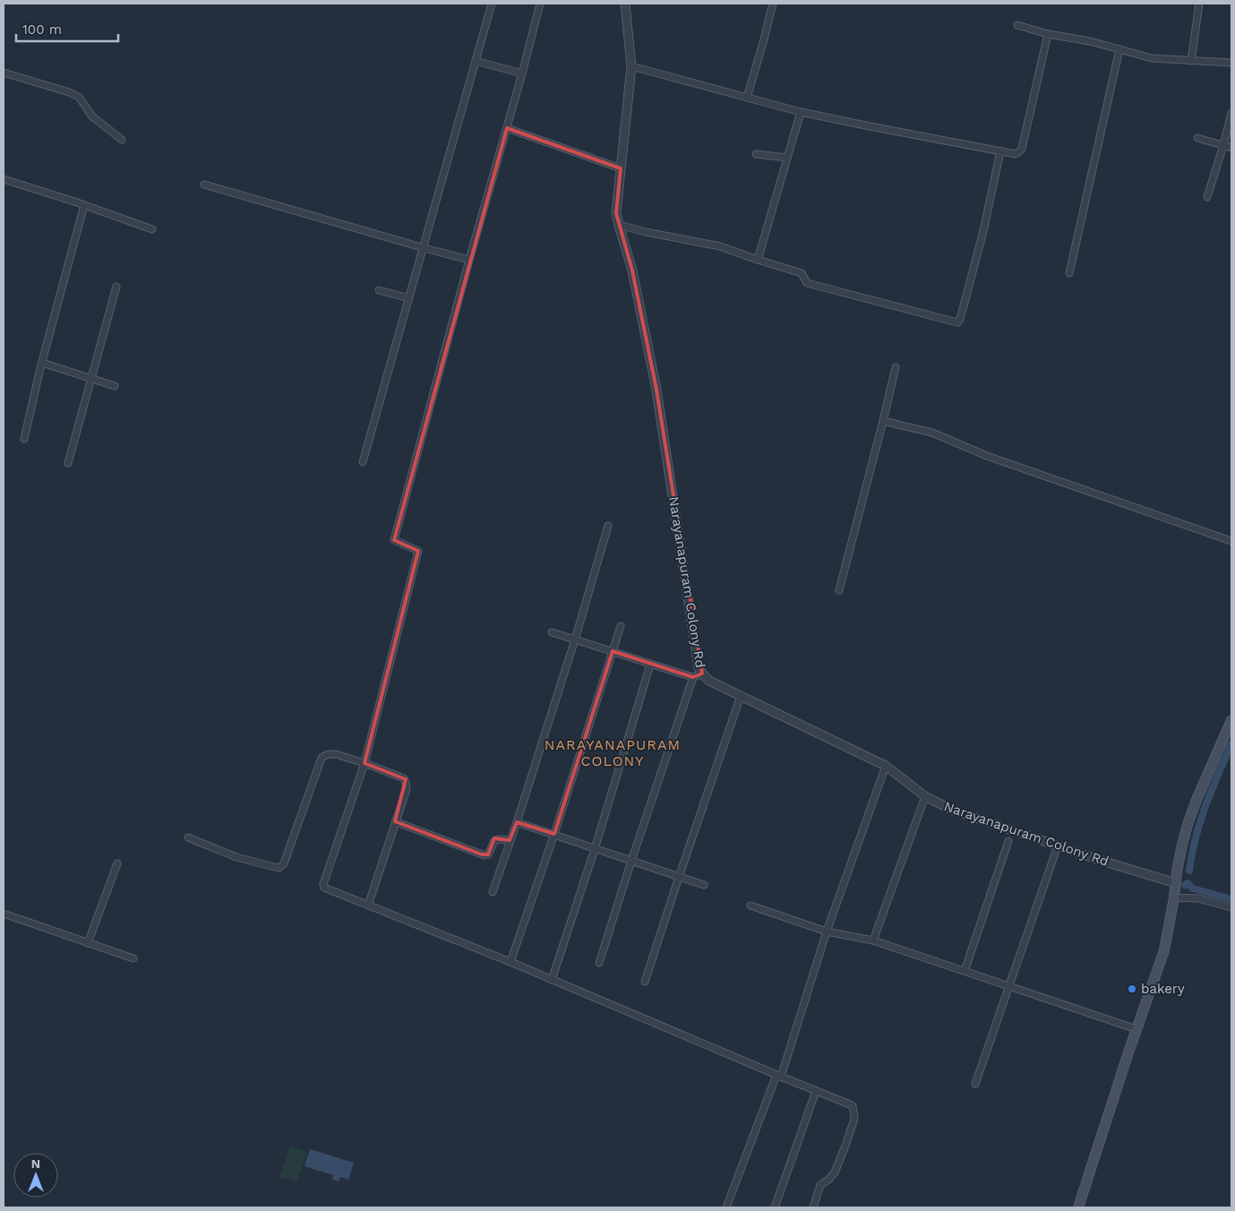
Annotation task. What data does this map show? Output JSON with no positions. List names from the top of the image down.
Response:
{
  "streets": {
    "street": ["Narayanapuram Colony Rd"]
  },
  "districts": ["NARAYANAPURAM COLONY"],
  "places": ["bakery"],
  "scale_bar": "100 m",
  "north": "top"
}
